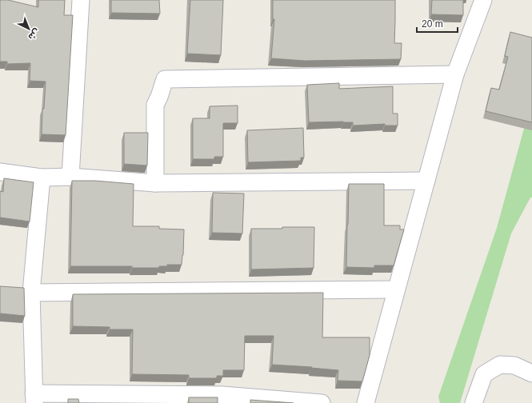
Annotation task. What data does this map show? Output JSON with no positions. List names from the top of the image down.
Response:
{
  "scale_bar": "20 m",
  "north": "bottom right"
}
